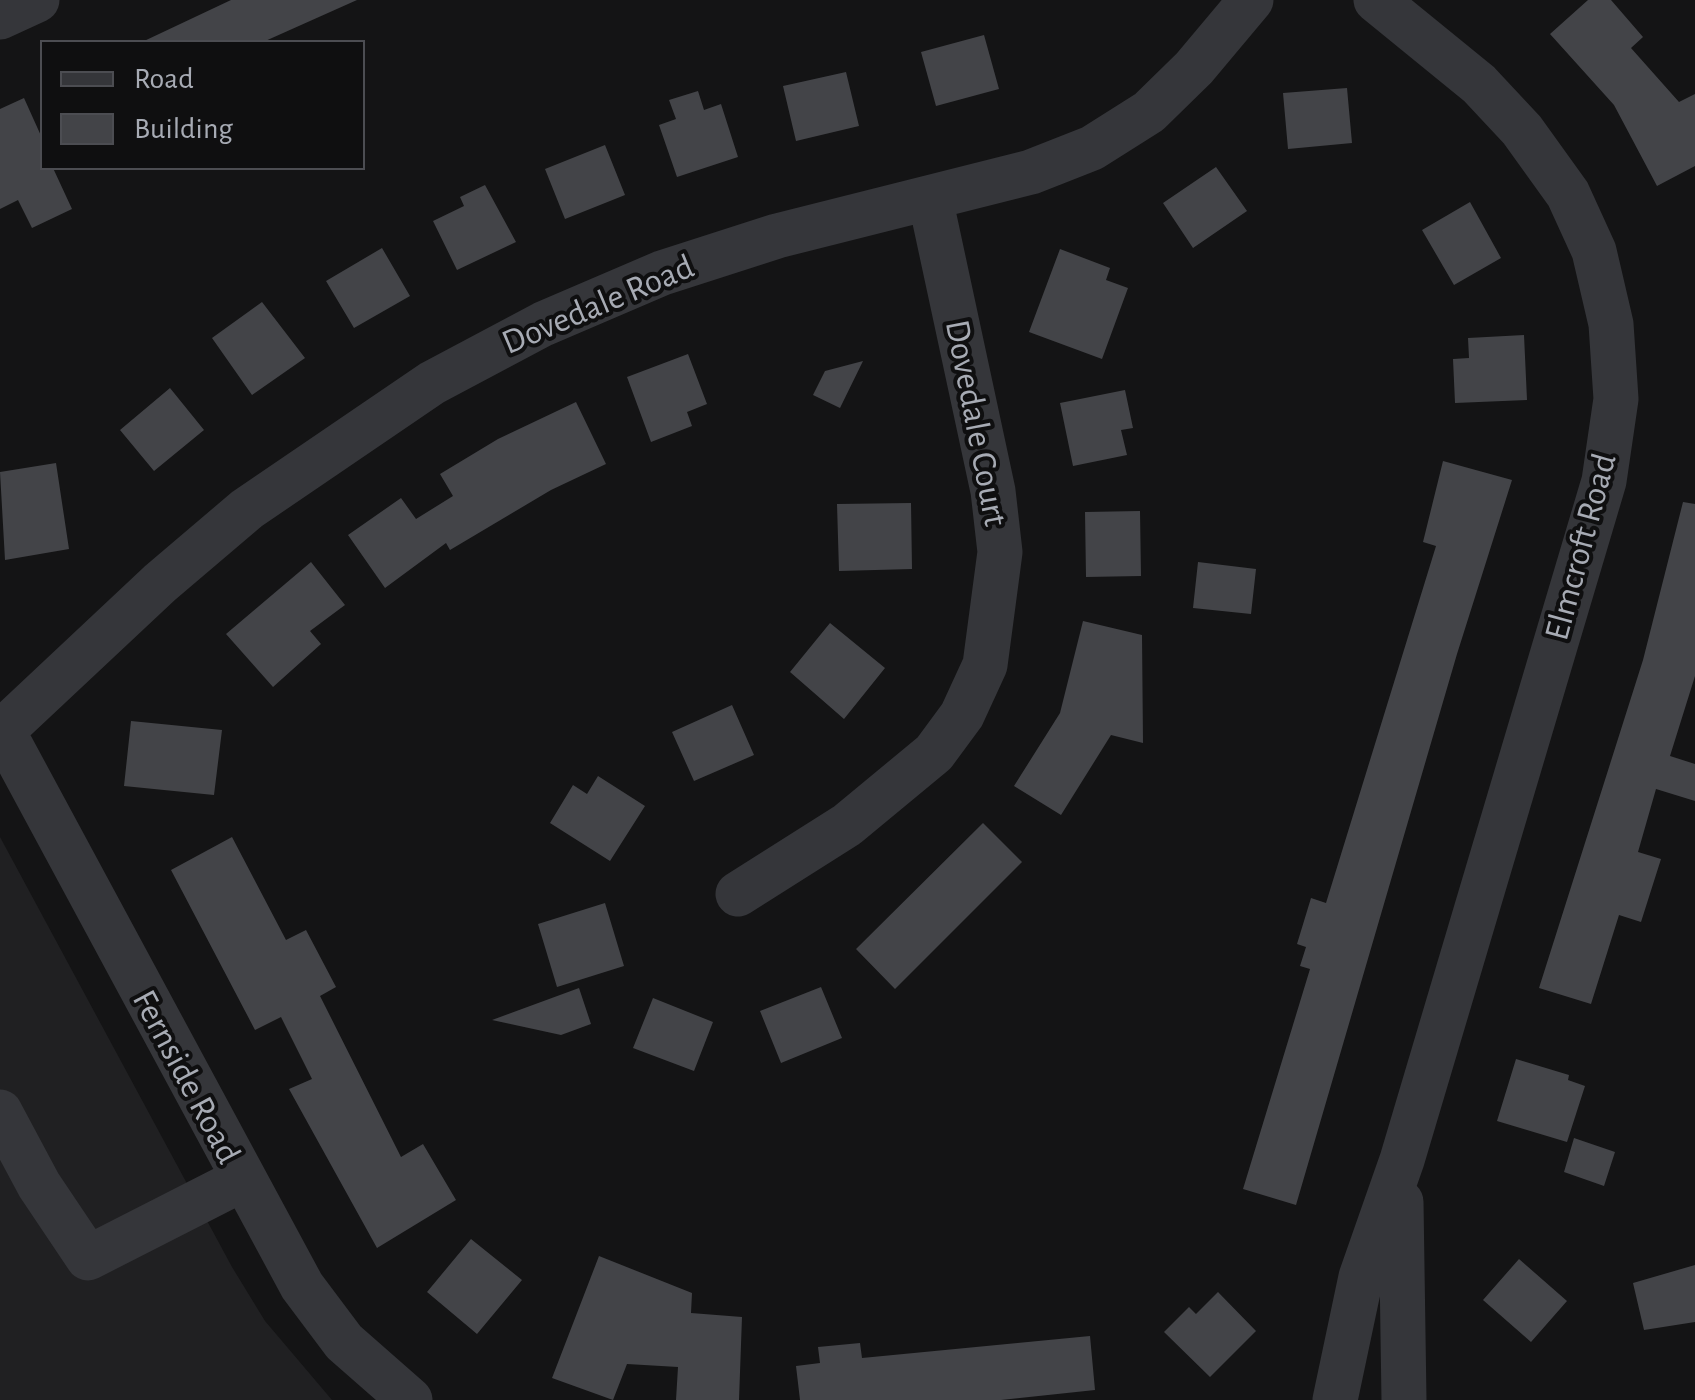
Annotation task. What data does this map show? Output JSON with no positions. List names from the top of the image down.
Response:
{
  "streets": {
    "street": [
      "Dovedale Road",
      "Dovedale Court",
      "Elmcroft Road",
      "Fernside Road"
    ]
  },
  "crossings": [
    ["Dovedale Road", "Dovedale Court"],
    ["Dovedale Road", "Fernside Road"]
  ],
  "legend": ["Road", "Building"]
}
